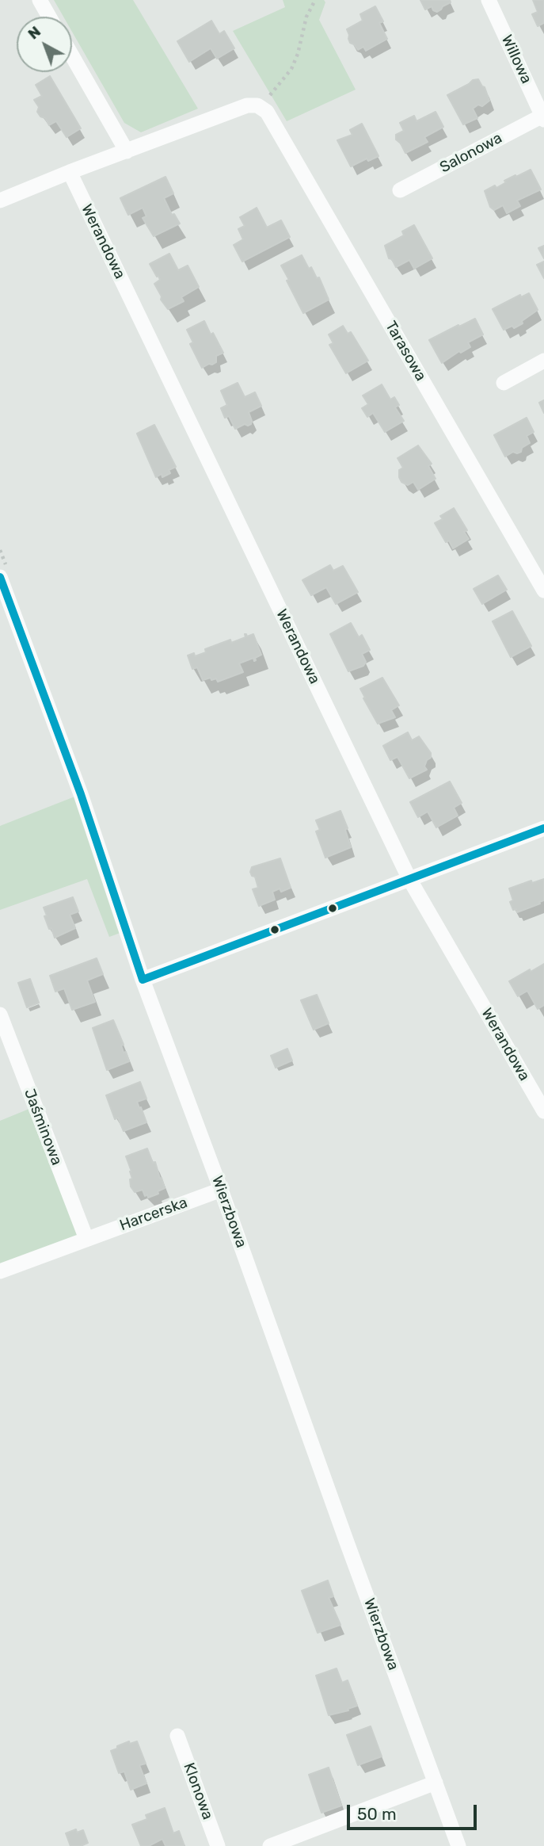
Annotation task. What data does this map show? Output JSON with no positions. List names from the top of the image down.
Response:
{
  "streets": {
    "street": [
      "Willowa",
      "Salonowa",
      "Werandowa",
      "Tarasowa",
      "Jaśminowa",
      "Wierzbowa",
      "Harcerska",
      "Klonowa"
    ]
  },
  "crossings": [
    ["Willowa", "Salonowa"],
    ["Jaśminowa", "Harcerska"],
    ["Wierzbowa", "Harcerska"]
  ],
  "scale_bar": "50 m",
  "north": "top left"
}
